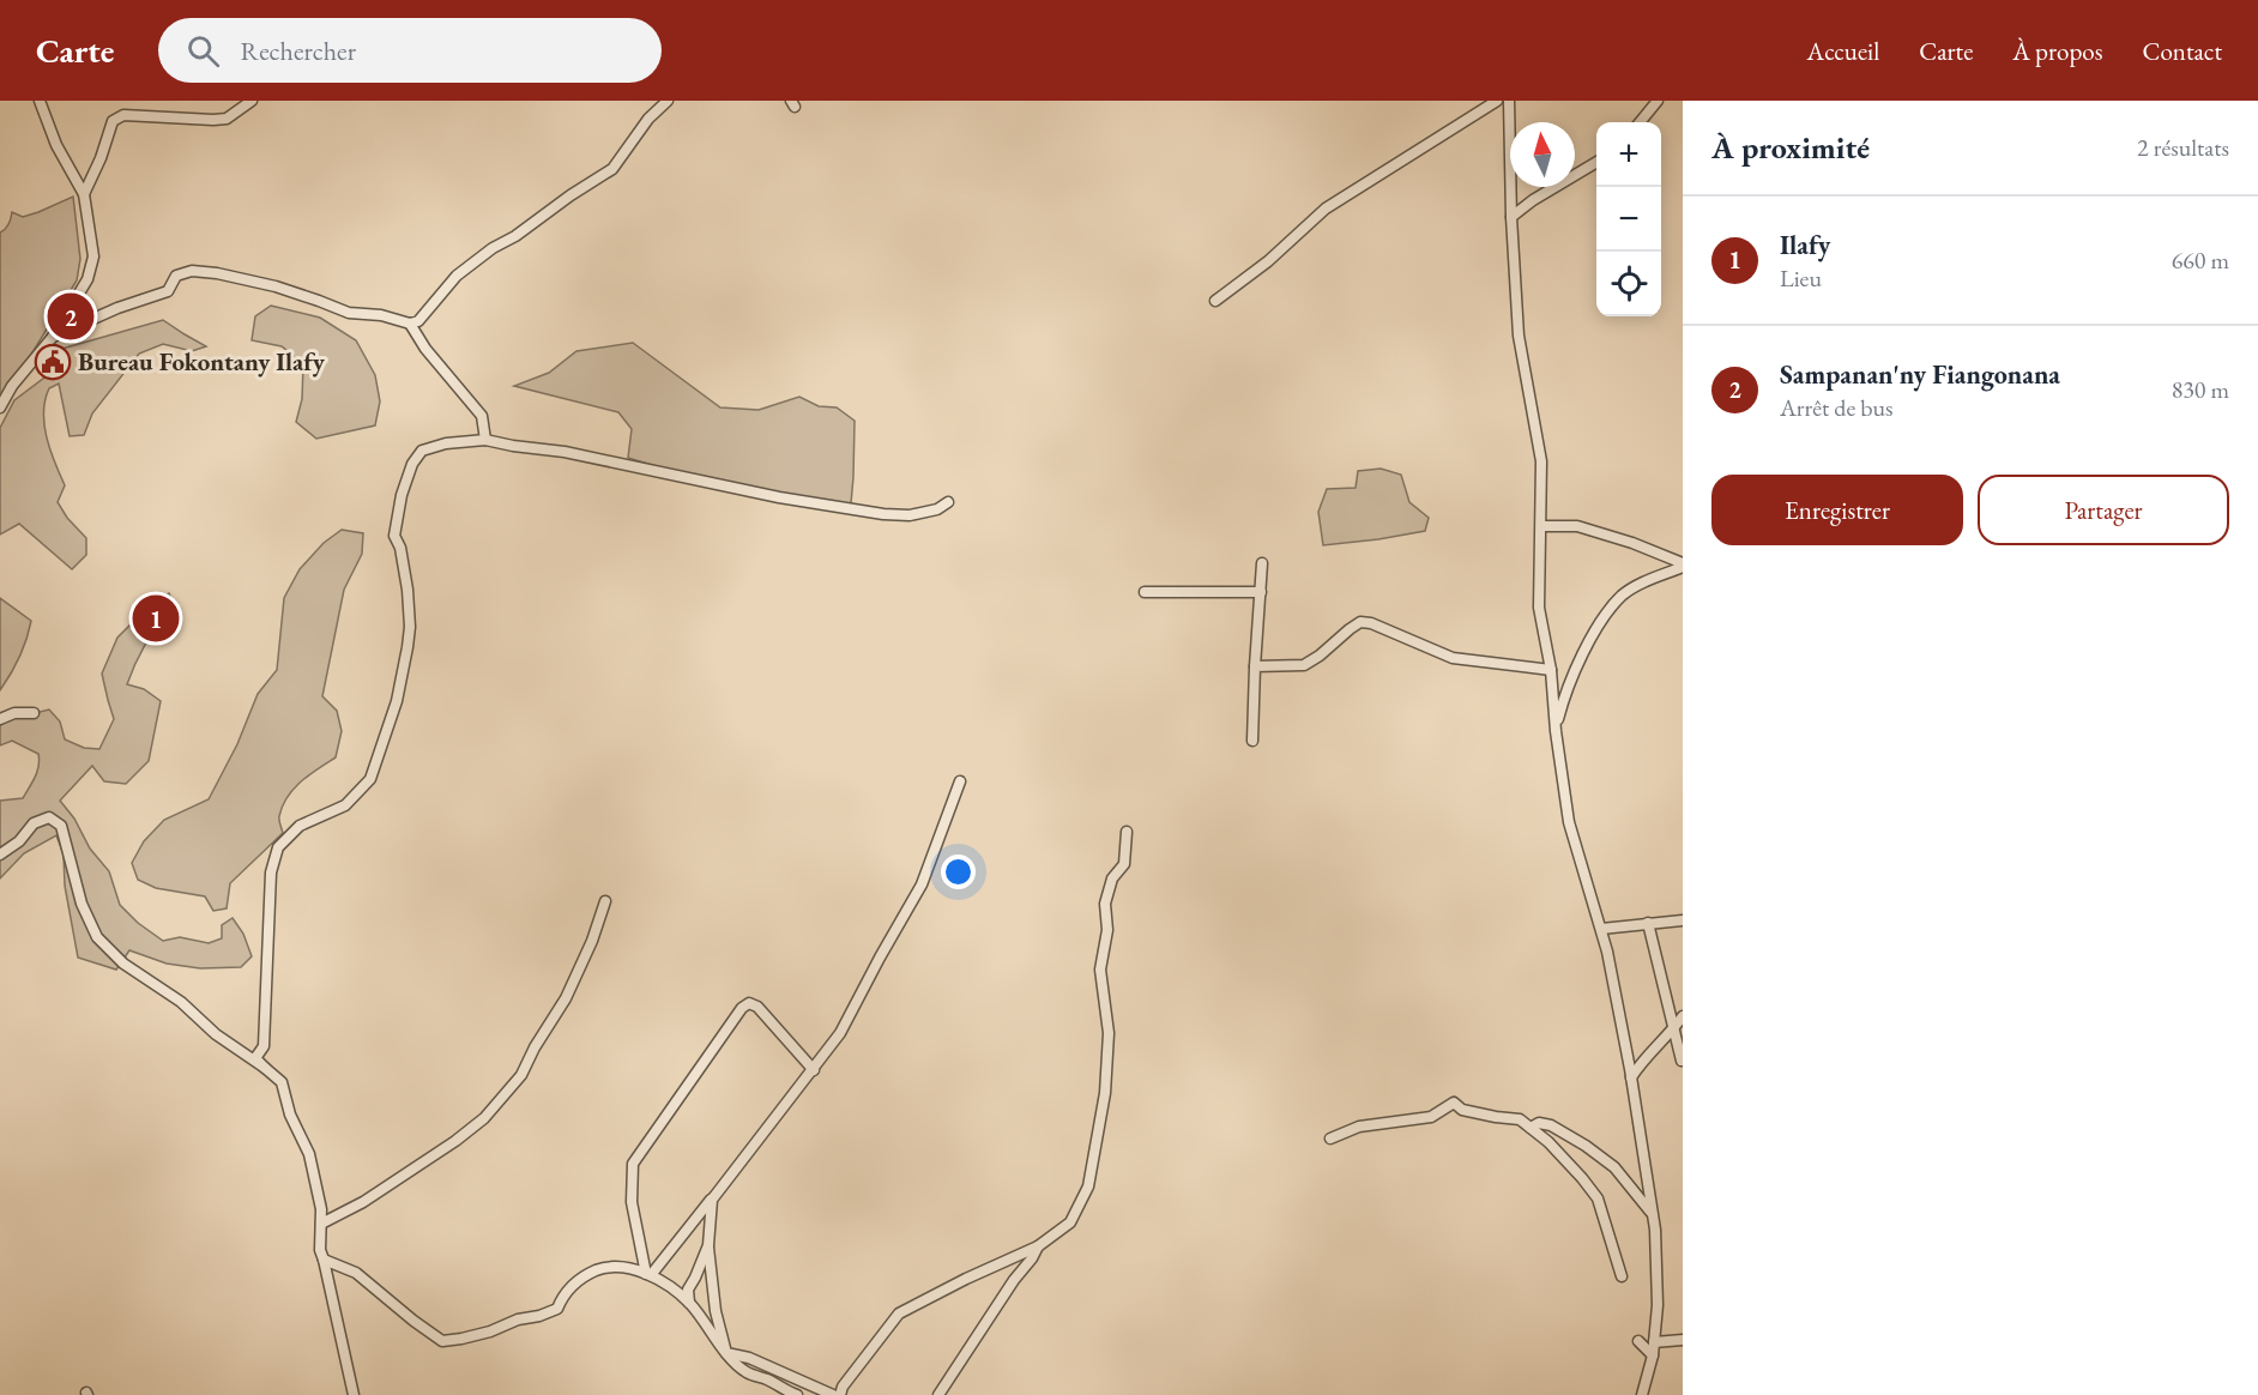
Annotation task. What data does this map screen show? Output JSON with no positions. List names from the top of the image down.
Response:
{
  "places": {
    "public building": ["Bureau Fokontany Ilafy"]
  },
  "north": "top",
  "page": {
    "header": "Carte",
    "search": "Rechercher",
    "nav": [
      "Accueil",
      "Carte",
      "À propos",
      "Contact"
    ],
    "heading": ["À proximité", "2 résultats"],
    "map_buttons": ["+", "−"],
    "list": [
      {
        "mark": "1",
        "name": "Ilafy",
        "note": "Lieu",
        "value": "660 m"
      },
      {
        "mark": "2",
        "name": "Sampanan'ny Fiangonana",
        "note": "Arrêt de bus",
        "value": "830 m"
      }
    ],
    "pins": ["2", "1"],
    "buttons": ["Enregistrer", "Partager"]
  }
}
